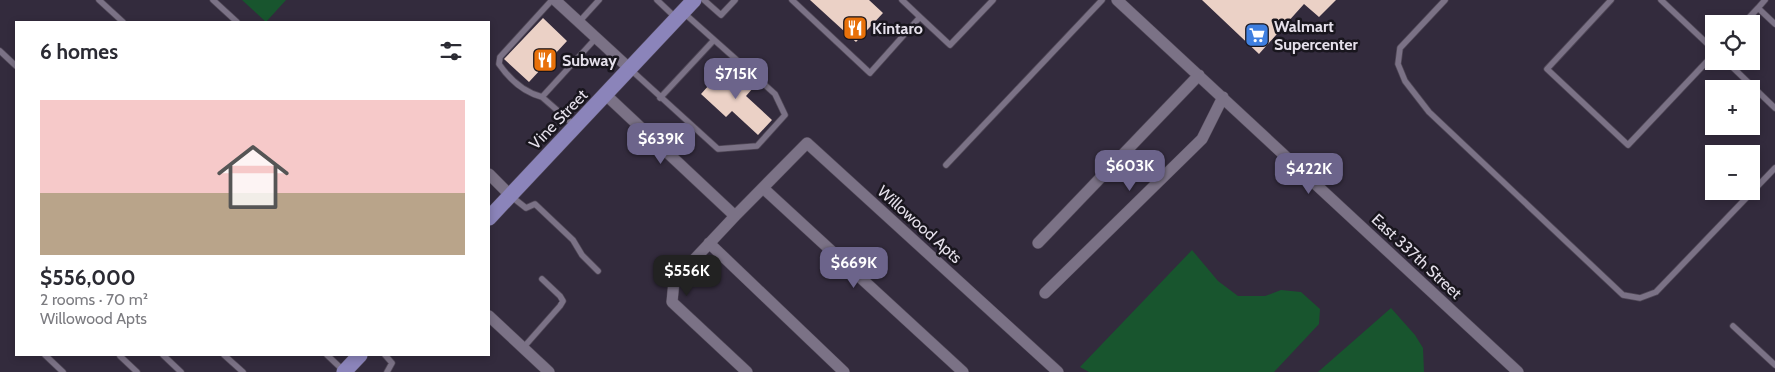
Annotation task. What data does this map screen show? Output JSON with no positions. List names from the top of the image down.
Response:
{
  "streets": {
    "main road": ["Vine Street"],
    "street": ["Willowood Apts", "East 337th Street"]
  },
  "places": {
    "restaurant": ["Kintaro", "Subway"],
    "supermarket": ["Walmart Supercenter"]
  },
  "page": {
    "map_buttons": ["+", "−"],
    "heading": "6 homes",
    "price": [
      "$715K",
      "$639K",
      "$603K",
      "$422K",
      "$669K",
      "$556K"
    ],
    "list": [
      {
        "name": "$556,000",
        "note": "2 rooms · 70 m² · Willowood Apts"
      }
    ]
  }
}
